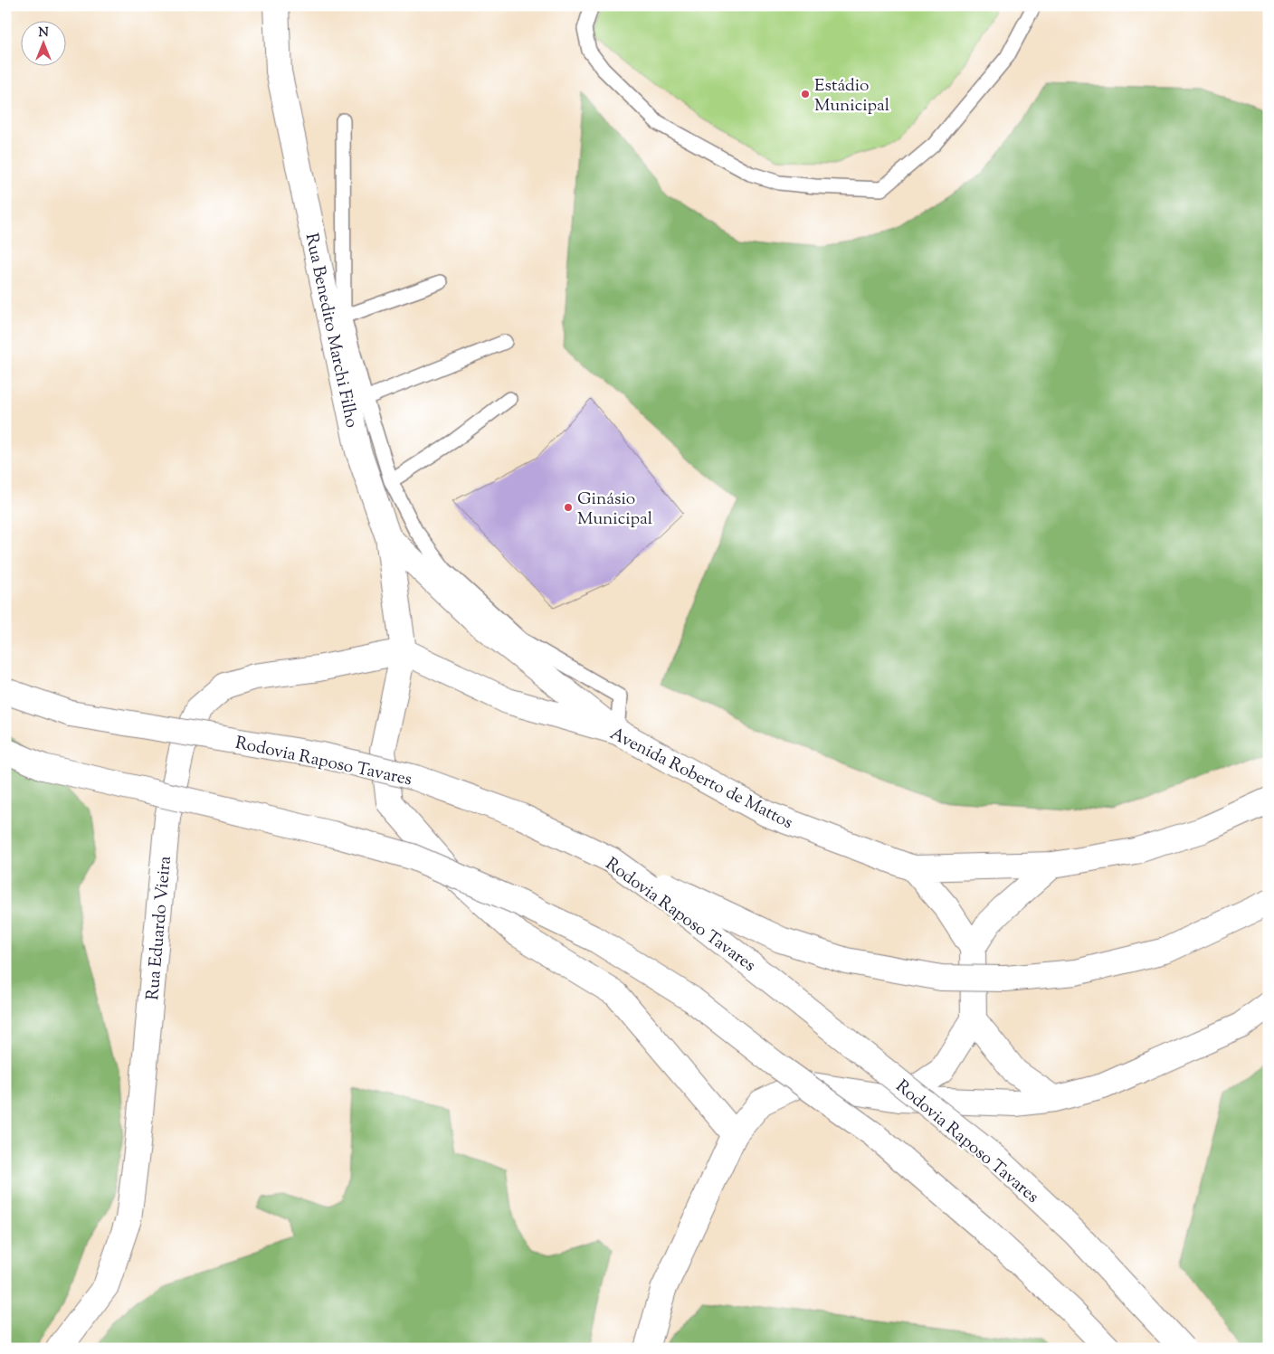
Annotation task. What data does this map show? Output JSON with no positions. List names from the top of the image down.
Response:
{
  "streets": {
    "main road": [
      "Rua Benedito Marchi Filho",
      "Rodovia Raposo Tavares",
      "Avenida Roberto de Mattos",
      "Rua Eduardo Vieira"
    ]
  },
  "crossings": [
    ["Rua Benedito Marchi Filho", "Avenida Roberto de Mattos"],
    ["Rua Benedito Marchi Filho", "Rua Eduardo Vieira"],
    ["Avenida Roberto de Mattos", "Rua Eduardo Vieira"]
  ],
  "places": ["Estádio Municipal", "Ginásio Municipal"],
  "north": "top"
}
